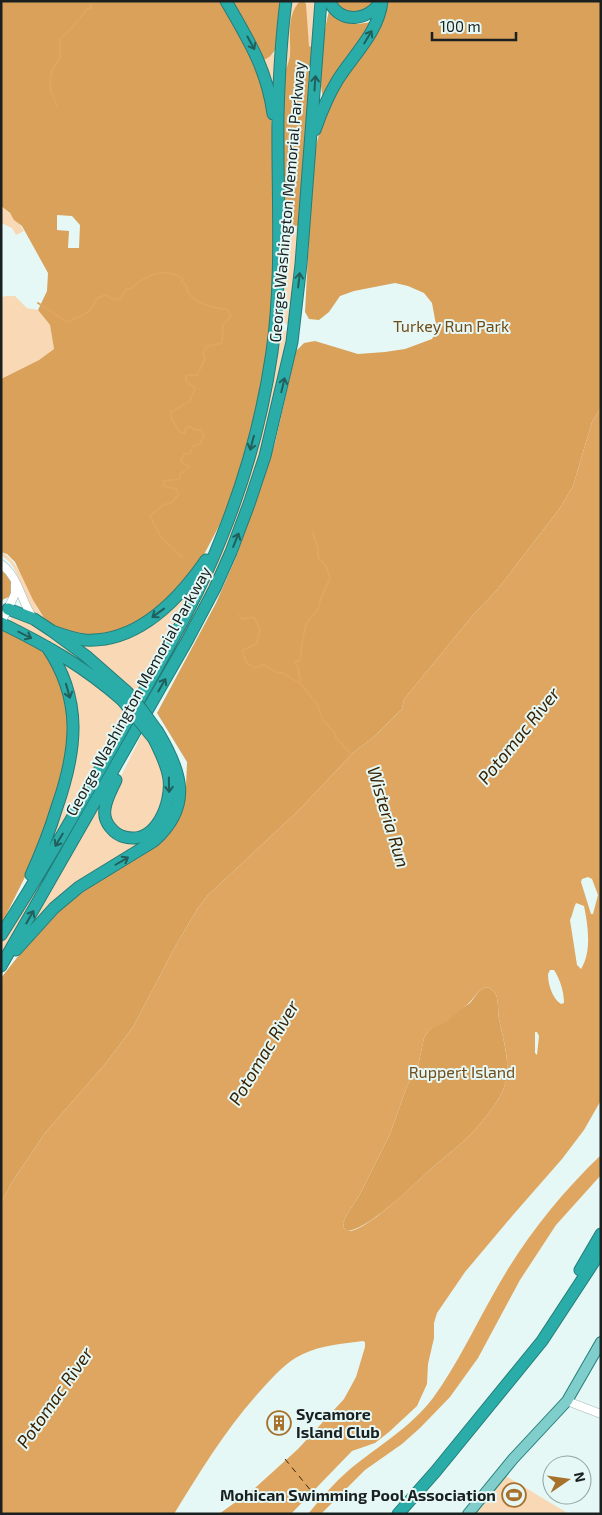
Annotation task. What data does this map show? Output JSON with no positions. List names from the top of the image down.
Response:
{
  "streets": {
    "highway": ["George Washington Memorial Parkway"]
  },
  "water": ["Potomac River", "Wisteria Run"],
  "parks": ["Turkey Run Park", "Ruppert Island"],
  "places": {
    "building": ["Sycamore Island Club"],
    "sports": ["Mohican Swimming Pool Association"]
  },
  "scale_bar": "100 m",
  "north": "right"
}
